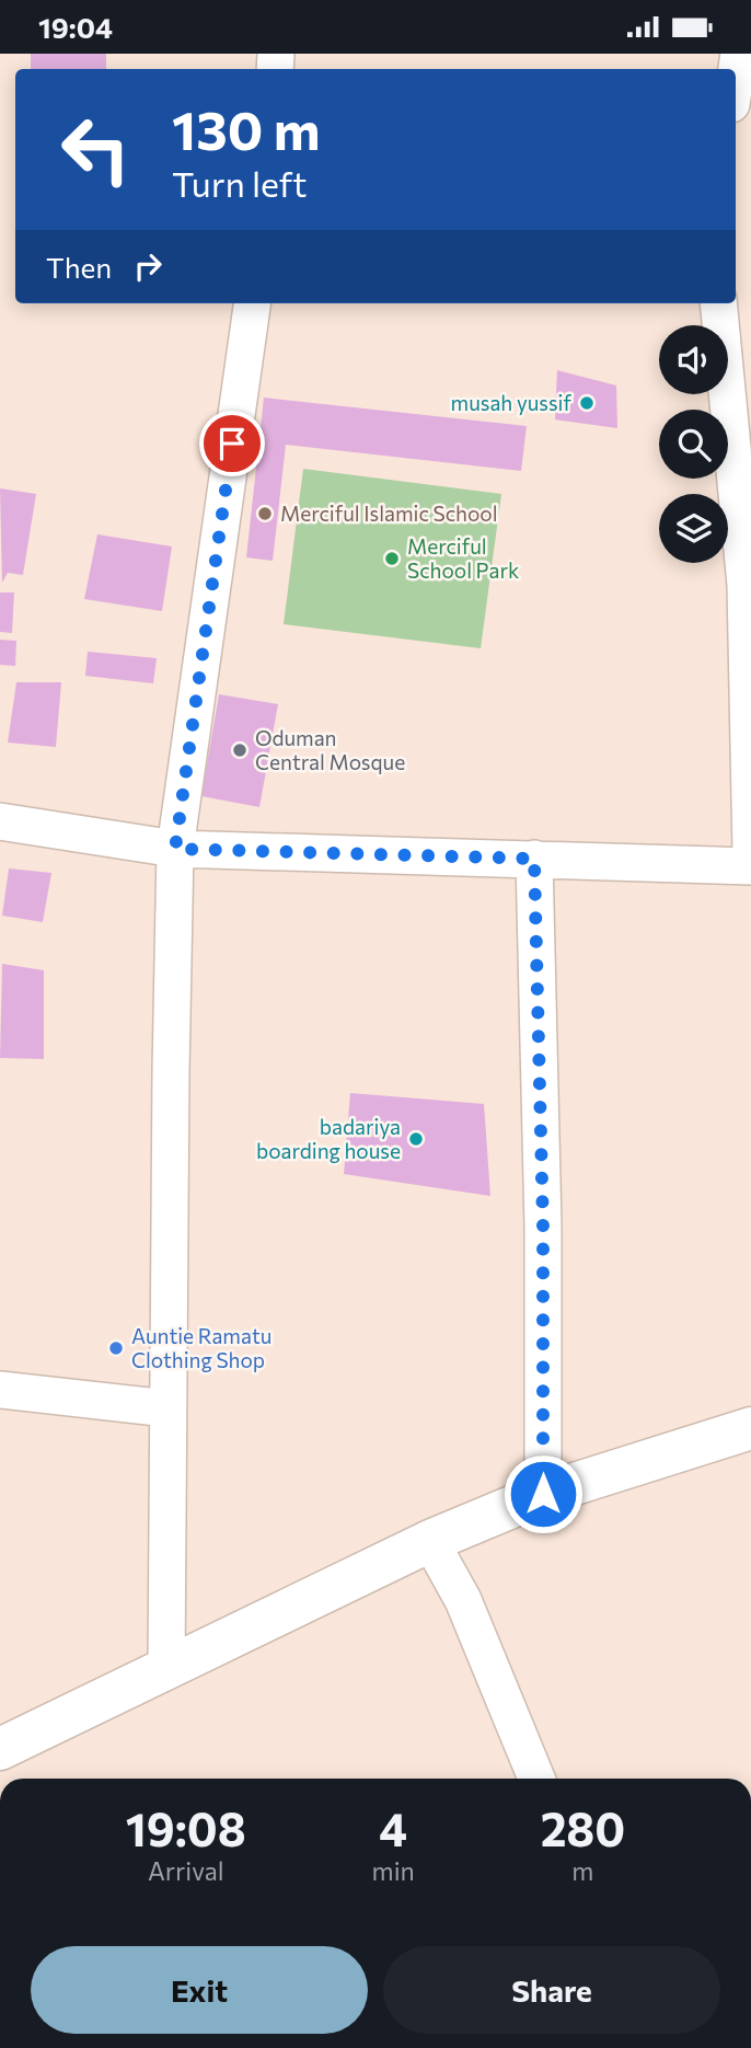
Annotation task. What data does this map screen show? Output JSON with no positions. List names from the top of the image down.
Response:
{
  "places": [
    "musah yussif",
    "Merciful Islamic School",
    "Merciful School Park",
    "Oduman Central Mosque",
    "badariya boarding house",
    "Auntie Ramatu Clothing Shop"
  ],
  "page": {
    "status": "19:04",
    "turn": ["130 m", "Turn left"],
    "then": "Then",
    "eta": [
      "19:08",
      "Arrival",
      "4",
      "min",
      "280",
      "m"
    ],
    "buttons": ["Exit", "Share"]
  }
}
